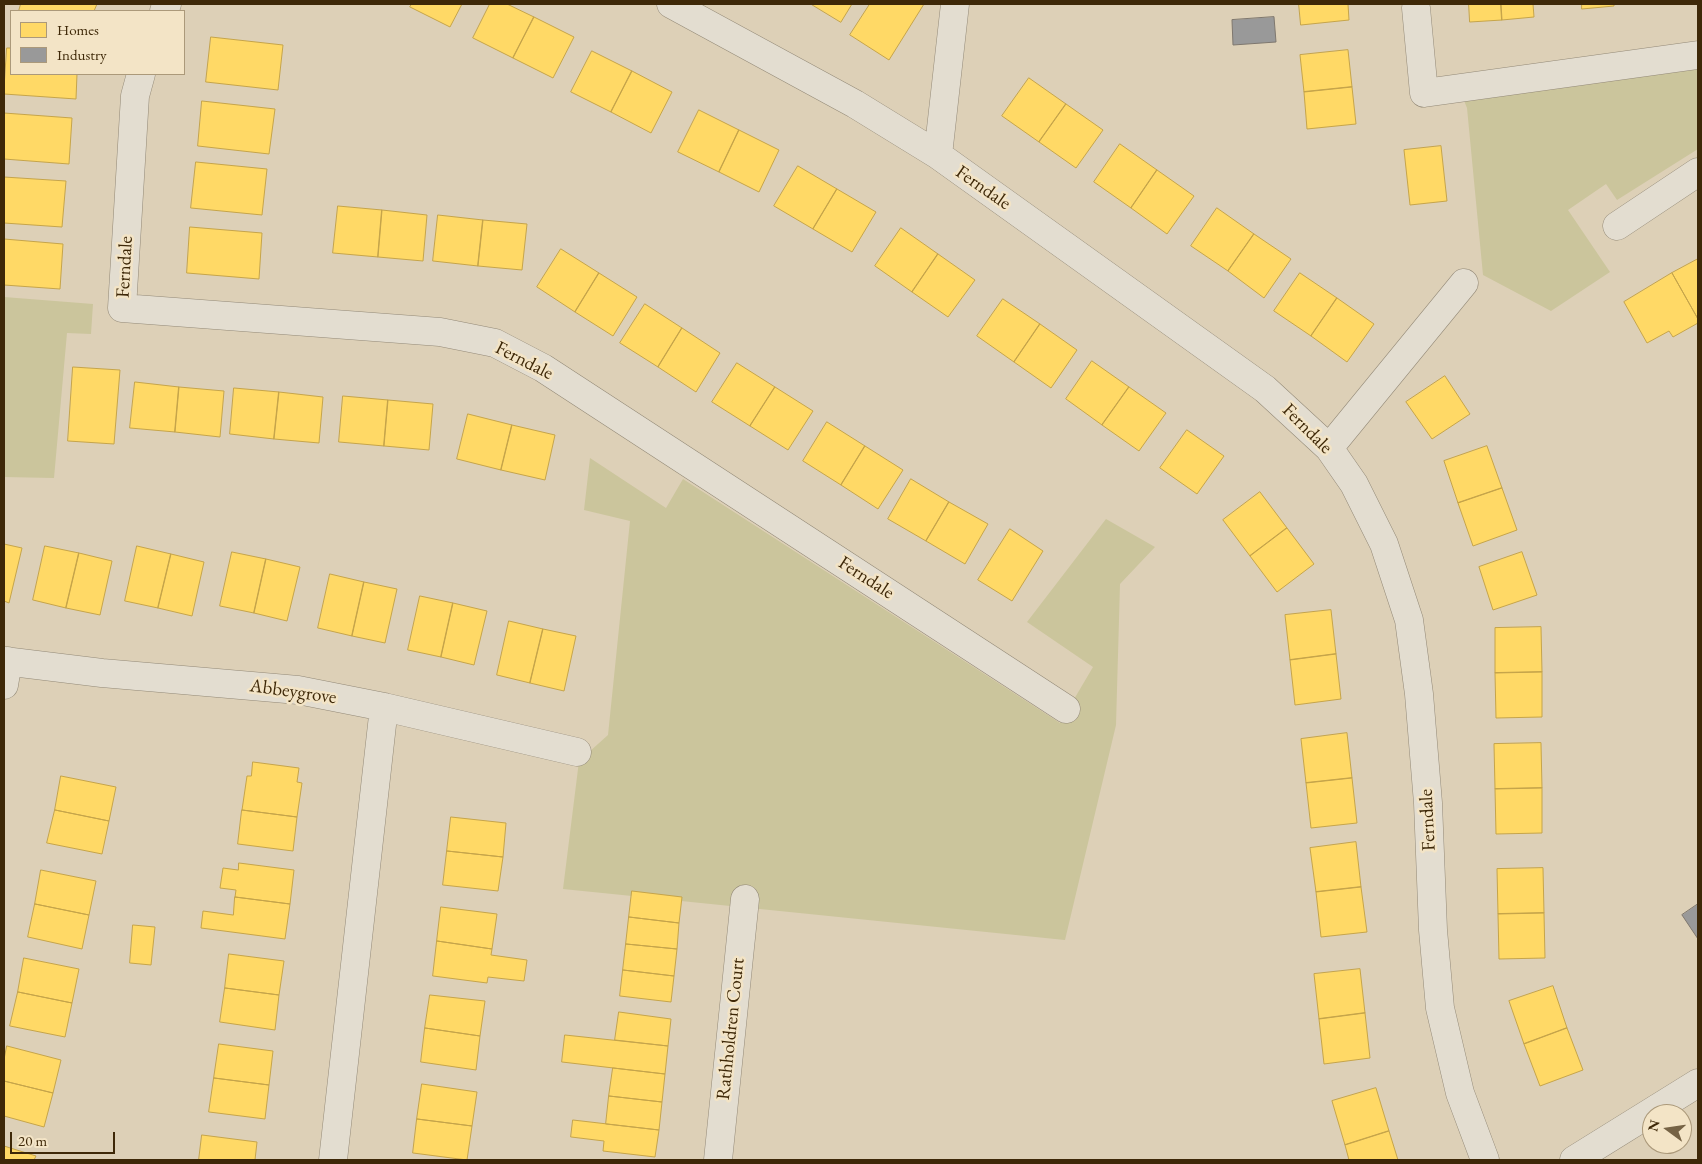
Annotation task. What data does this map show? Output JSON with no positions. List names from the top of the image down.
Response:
{
  "streets": {
    "street": ["Ferndale", "Abbeygrove", "Rathholdren Court"]
  },
  "legend": ["Homes", "Industry"],
  "scale_bar": "20 m",
  "north": "left"
}
